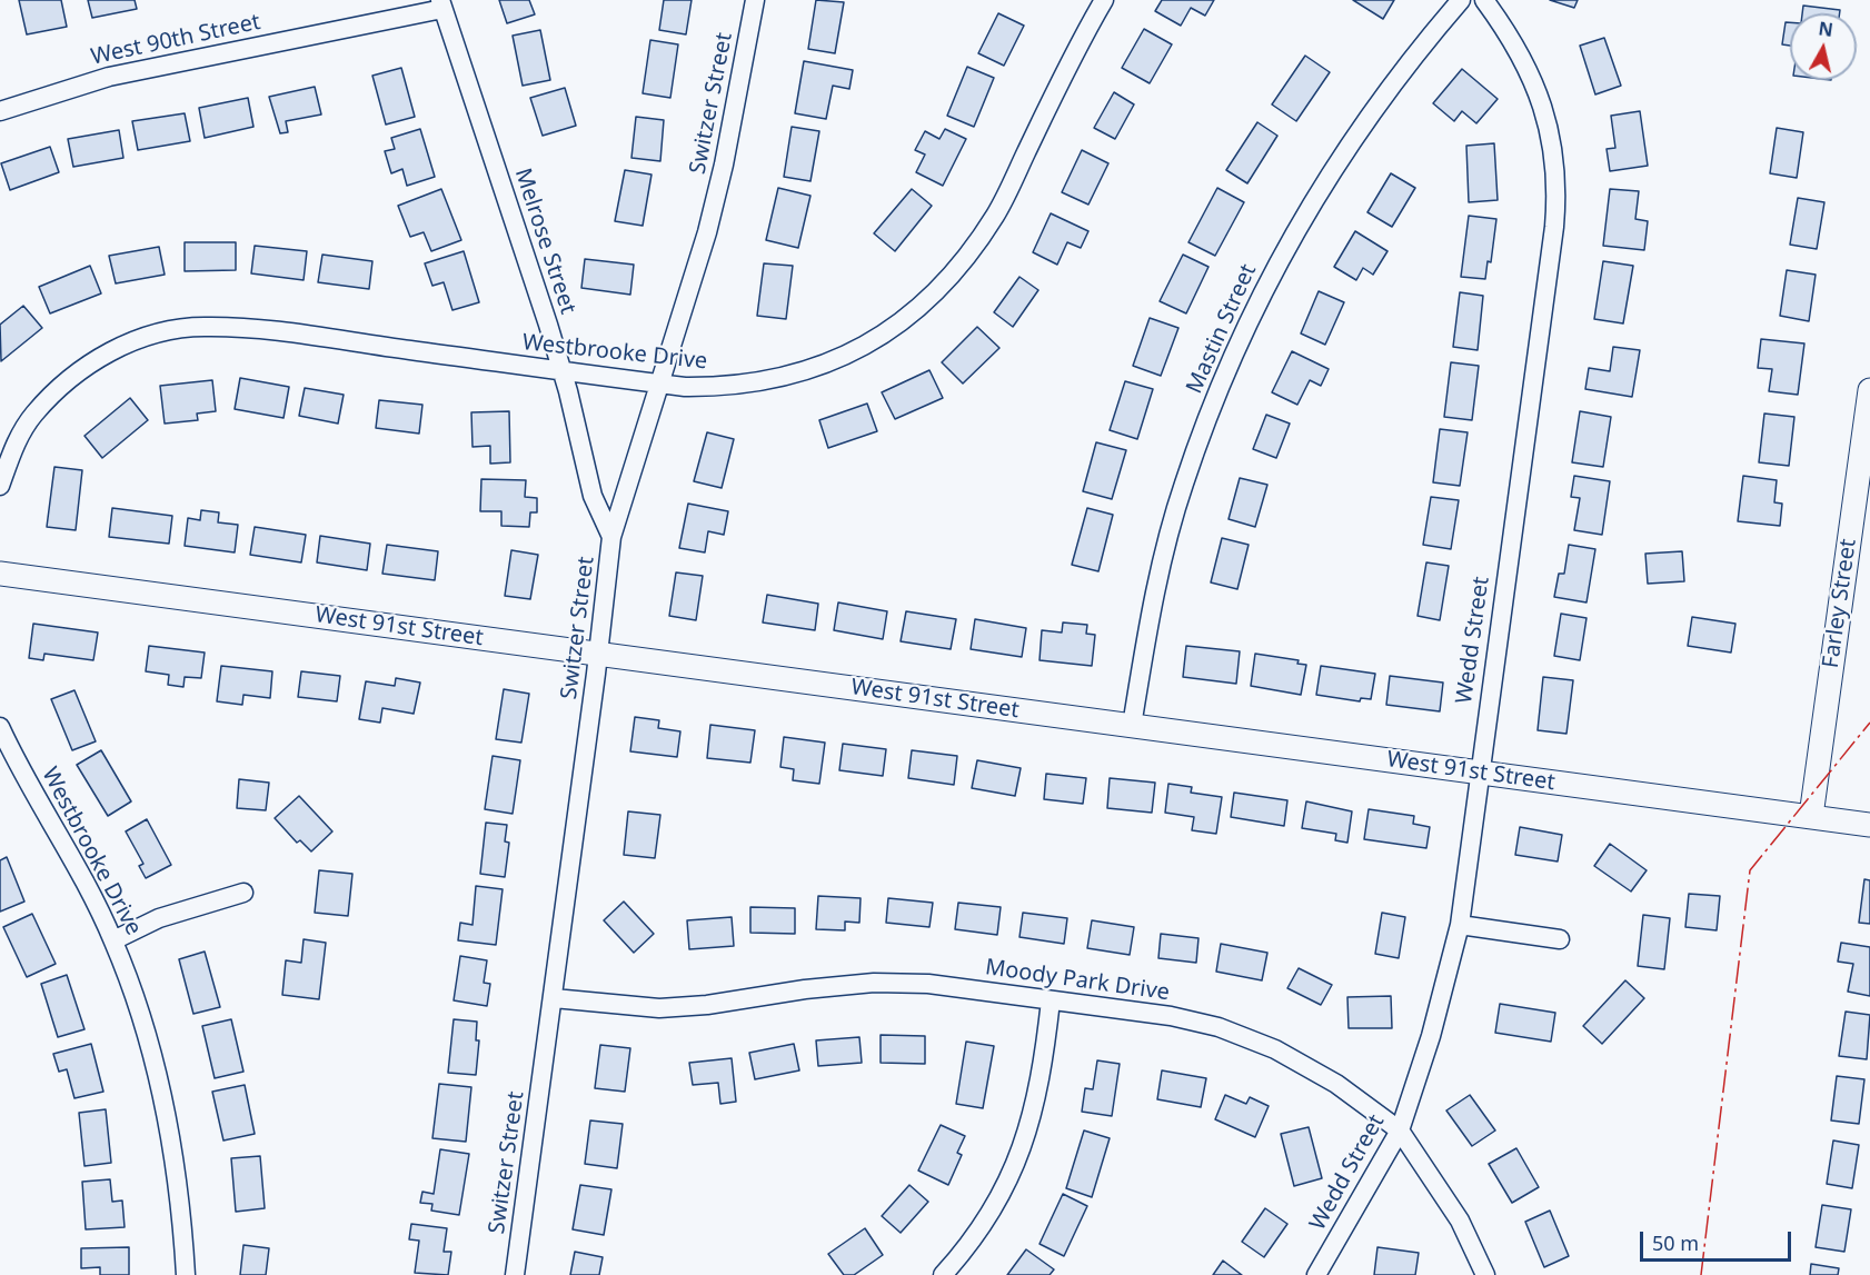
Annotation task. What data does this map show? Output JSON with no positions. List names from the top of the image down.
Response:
{
  "streets": {
    "street": [
      "West 90th Street",
      "Switzer Street",
      "Melrose Street",
      "Mastin Street",
      "Westbrooke Drive",
      "Farley Street",
      "West 91st Street",
      "Wedd Street",
      "Moody Park Drive"
    ]
  },
  "crossings": [
    ["West 90th Street", "Melrose Street"],
    ["Switzer Street", "Melrose Street"],
    ["Switzer Street", "Westbrooke Drive"],
    ["Switzer Street", "West 91st Street"],
    ["Switzer Street", "Moody Park Drive"],
    ["Melrose Street", "Westbrooke Drive"],
    ["Mastin Street", "West 91st Street"],
    ["Farley Street", "West 91st Street"],
    ["West 91st Street", "Wedd Street"],
    ["Wedd Street", "Moody Park Drive"]
  ],
  "scale_bar": "50 m",
  "north": "top"
}
